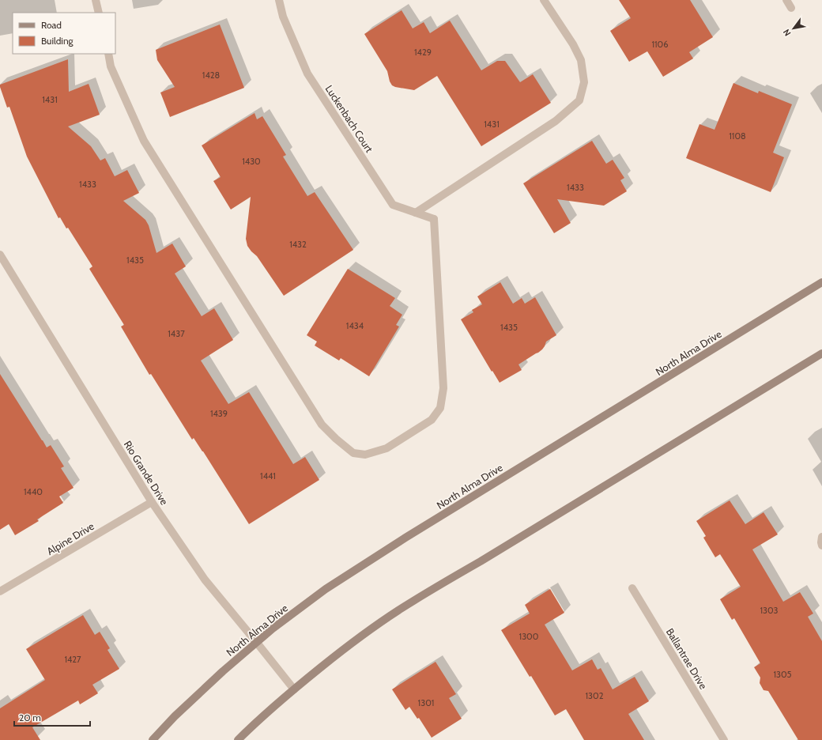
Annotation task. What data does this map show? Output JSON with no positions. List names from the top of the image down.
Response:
{
  "streets": {
    "main road": ["North Alma Drive"],
    "street": [
      "Luckenbach Court",
      "Rio Grande Drive",
      "Alpine Drive",
      "Ballantrae Drive"
    ]
  },
  "crossings": [
    ["North Alma Drive", "Rio Grande Drive"],
    ["Rio Grande Drive", "Alpine Drive"]
  ],
  "house_numbers": [
    "1106",
    "1429",
    "1428",
    "1431",
    "1431",
    "1108",
    "1430",
    "1433",
    "1433",
    "1432",
    "1435",
    "1434",
    "1435",
    "1437",
    "1439",
    "1441",
    "1440",
    "1303",
    "1300",
    "1427",
    "1305",
    "1302",
    "1301"
  ],
  "legend": ["Road", "Building"],
  "scale_bar": "20 m",
  "north": "bottom left"
}
